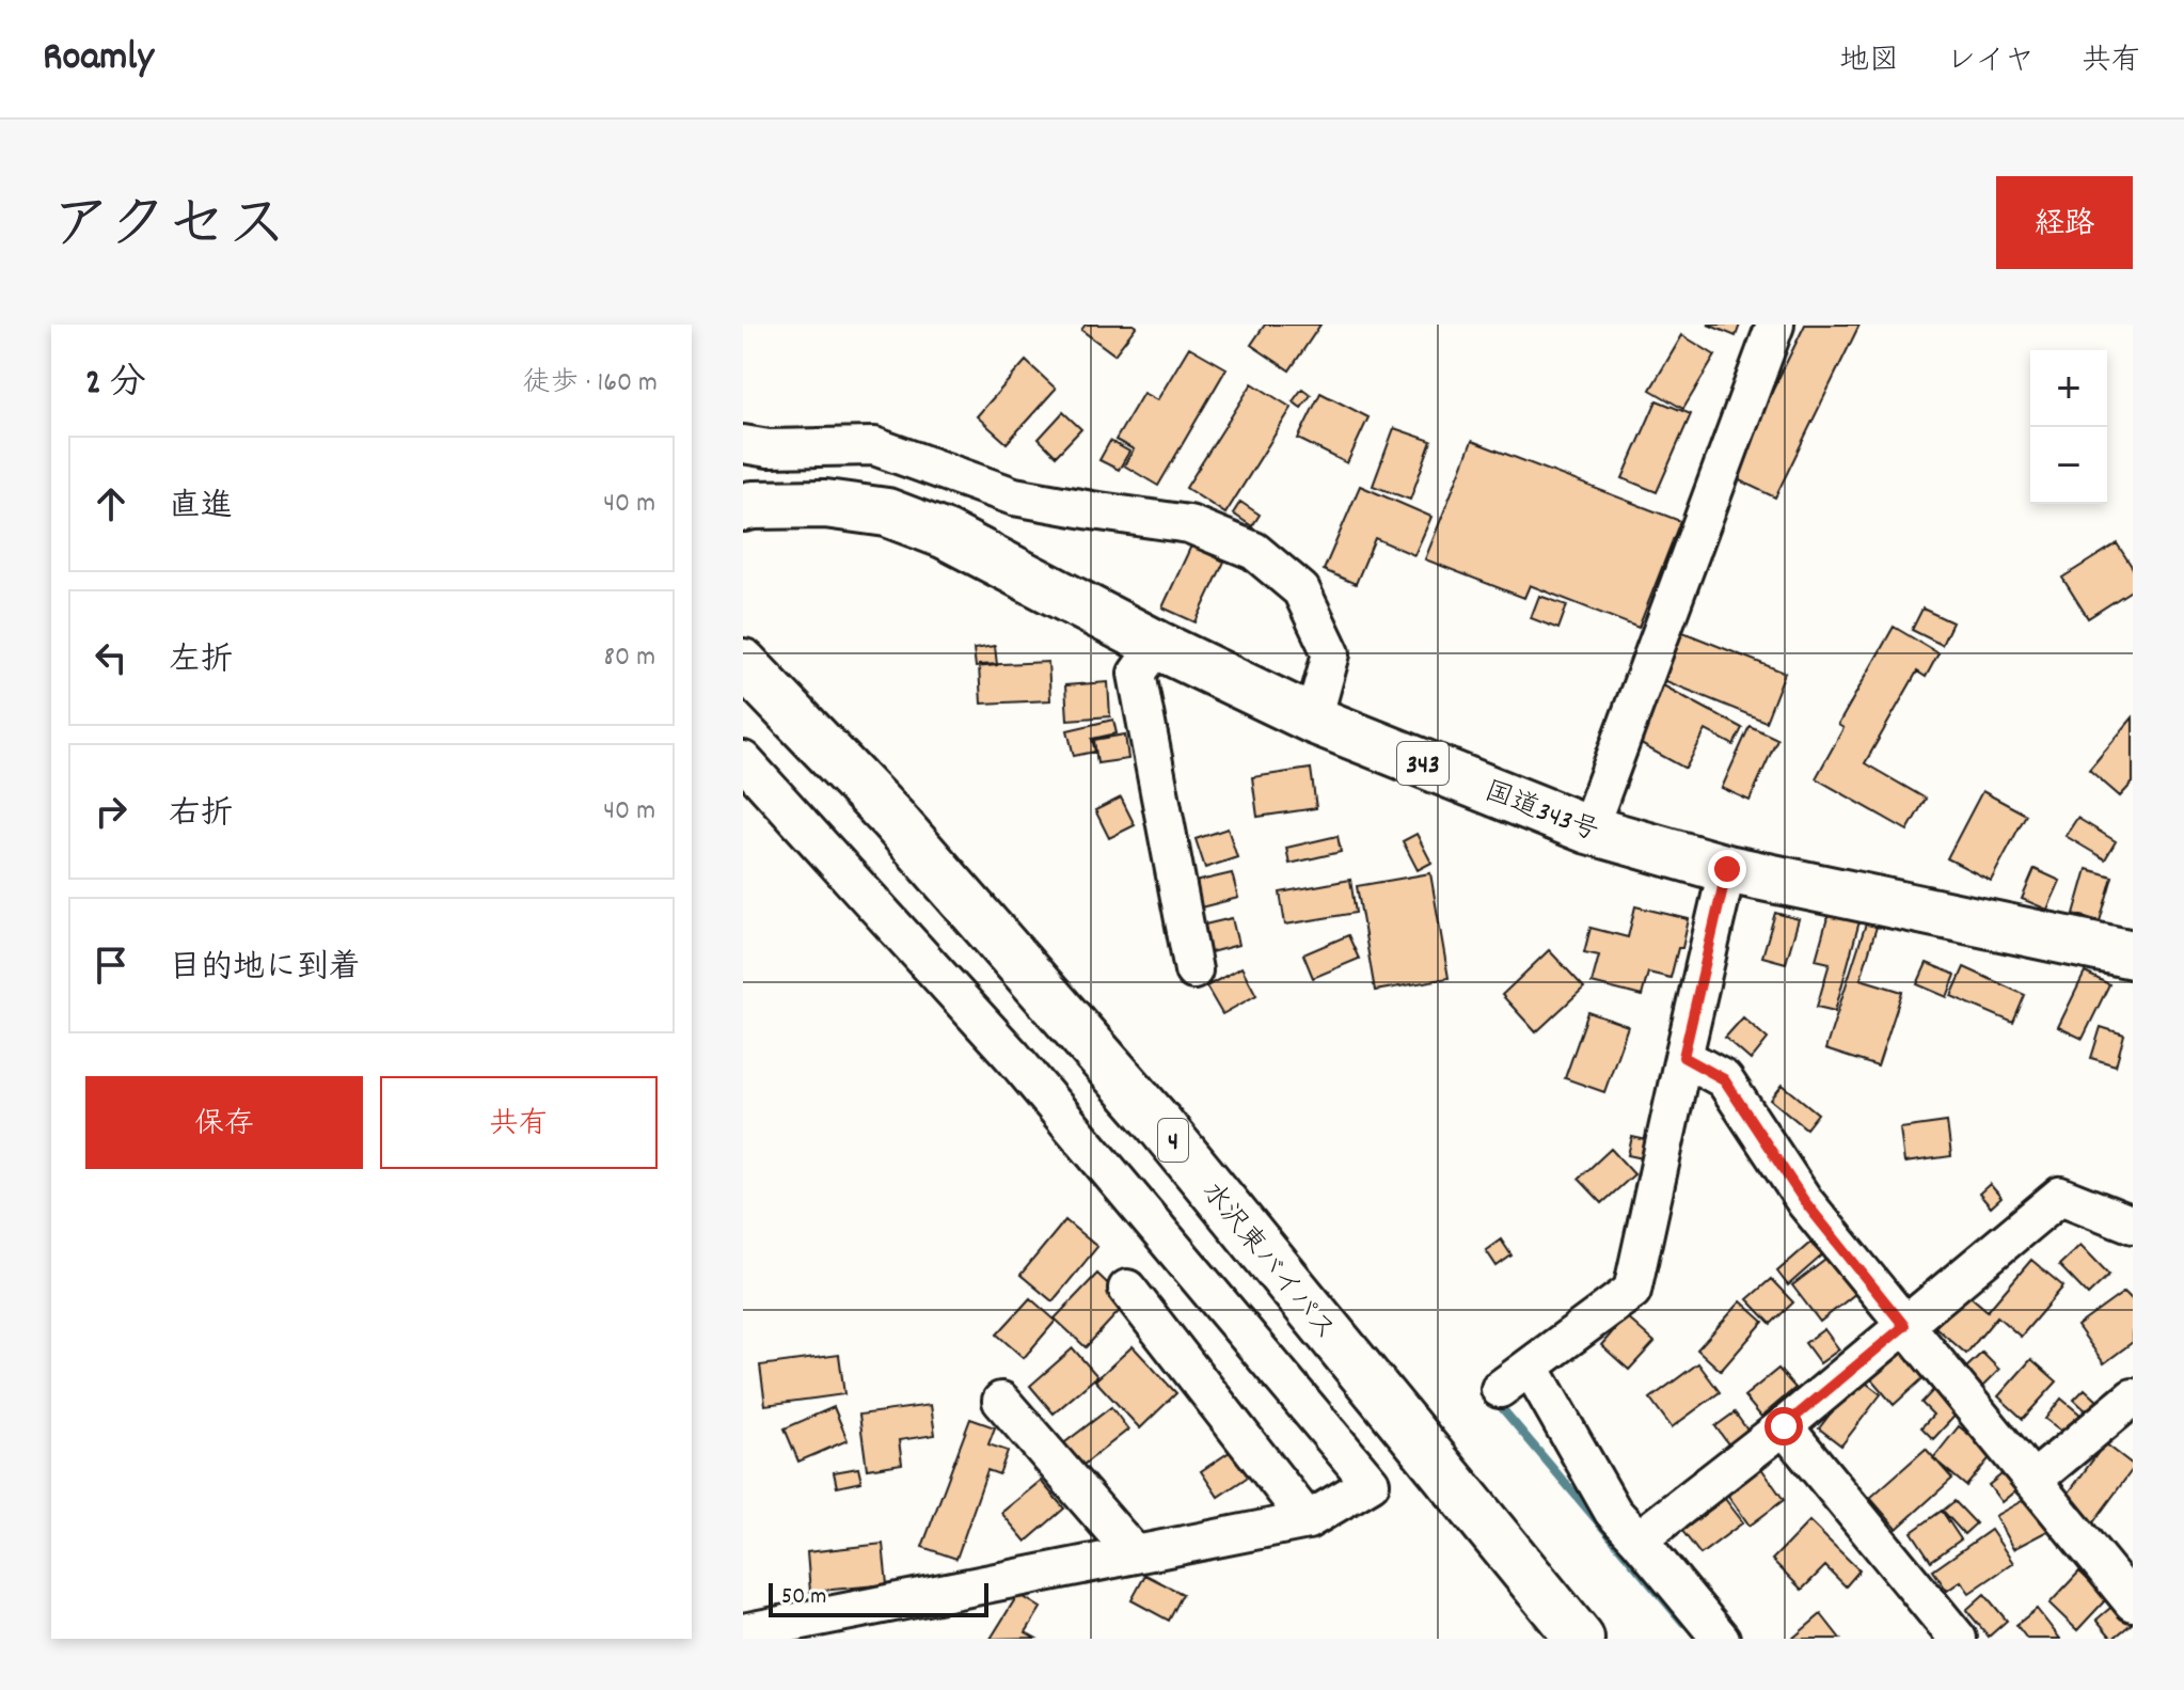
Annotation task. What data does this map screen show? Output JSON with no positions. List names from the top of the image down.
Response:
{
  "streets": {
    "highway": [
      "343",
      "国道343号",
      "4",
      "水沢東バイパス"
    ]
  },
  "scale_bar": "50 m",
  "page": {
    "header": "Roamly",
    "nav": ["地図", "レイヤ", "共有"],
    "title": "アクセス",
    "buttons": [
      "経路",
      ["保存", "共有"]
    ],
    "heading": ["2 分", "徒歩 · 160 m"],
    "map_buttons": ["+", "−"],
    "list": [
      ["直進", "40 m"],
      ["左折", "80 m"],
      ["右折", "40 m"],
      "目的地に到着"
    ],
    "scale": "50 m"
  }
}
